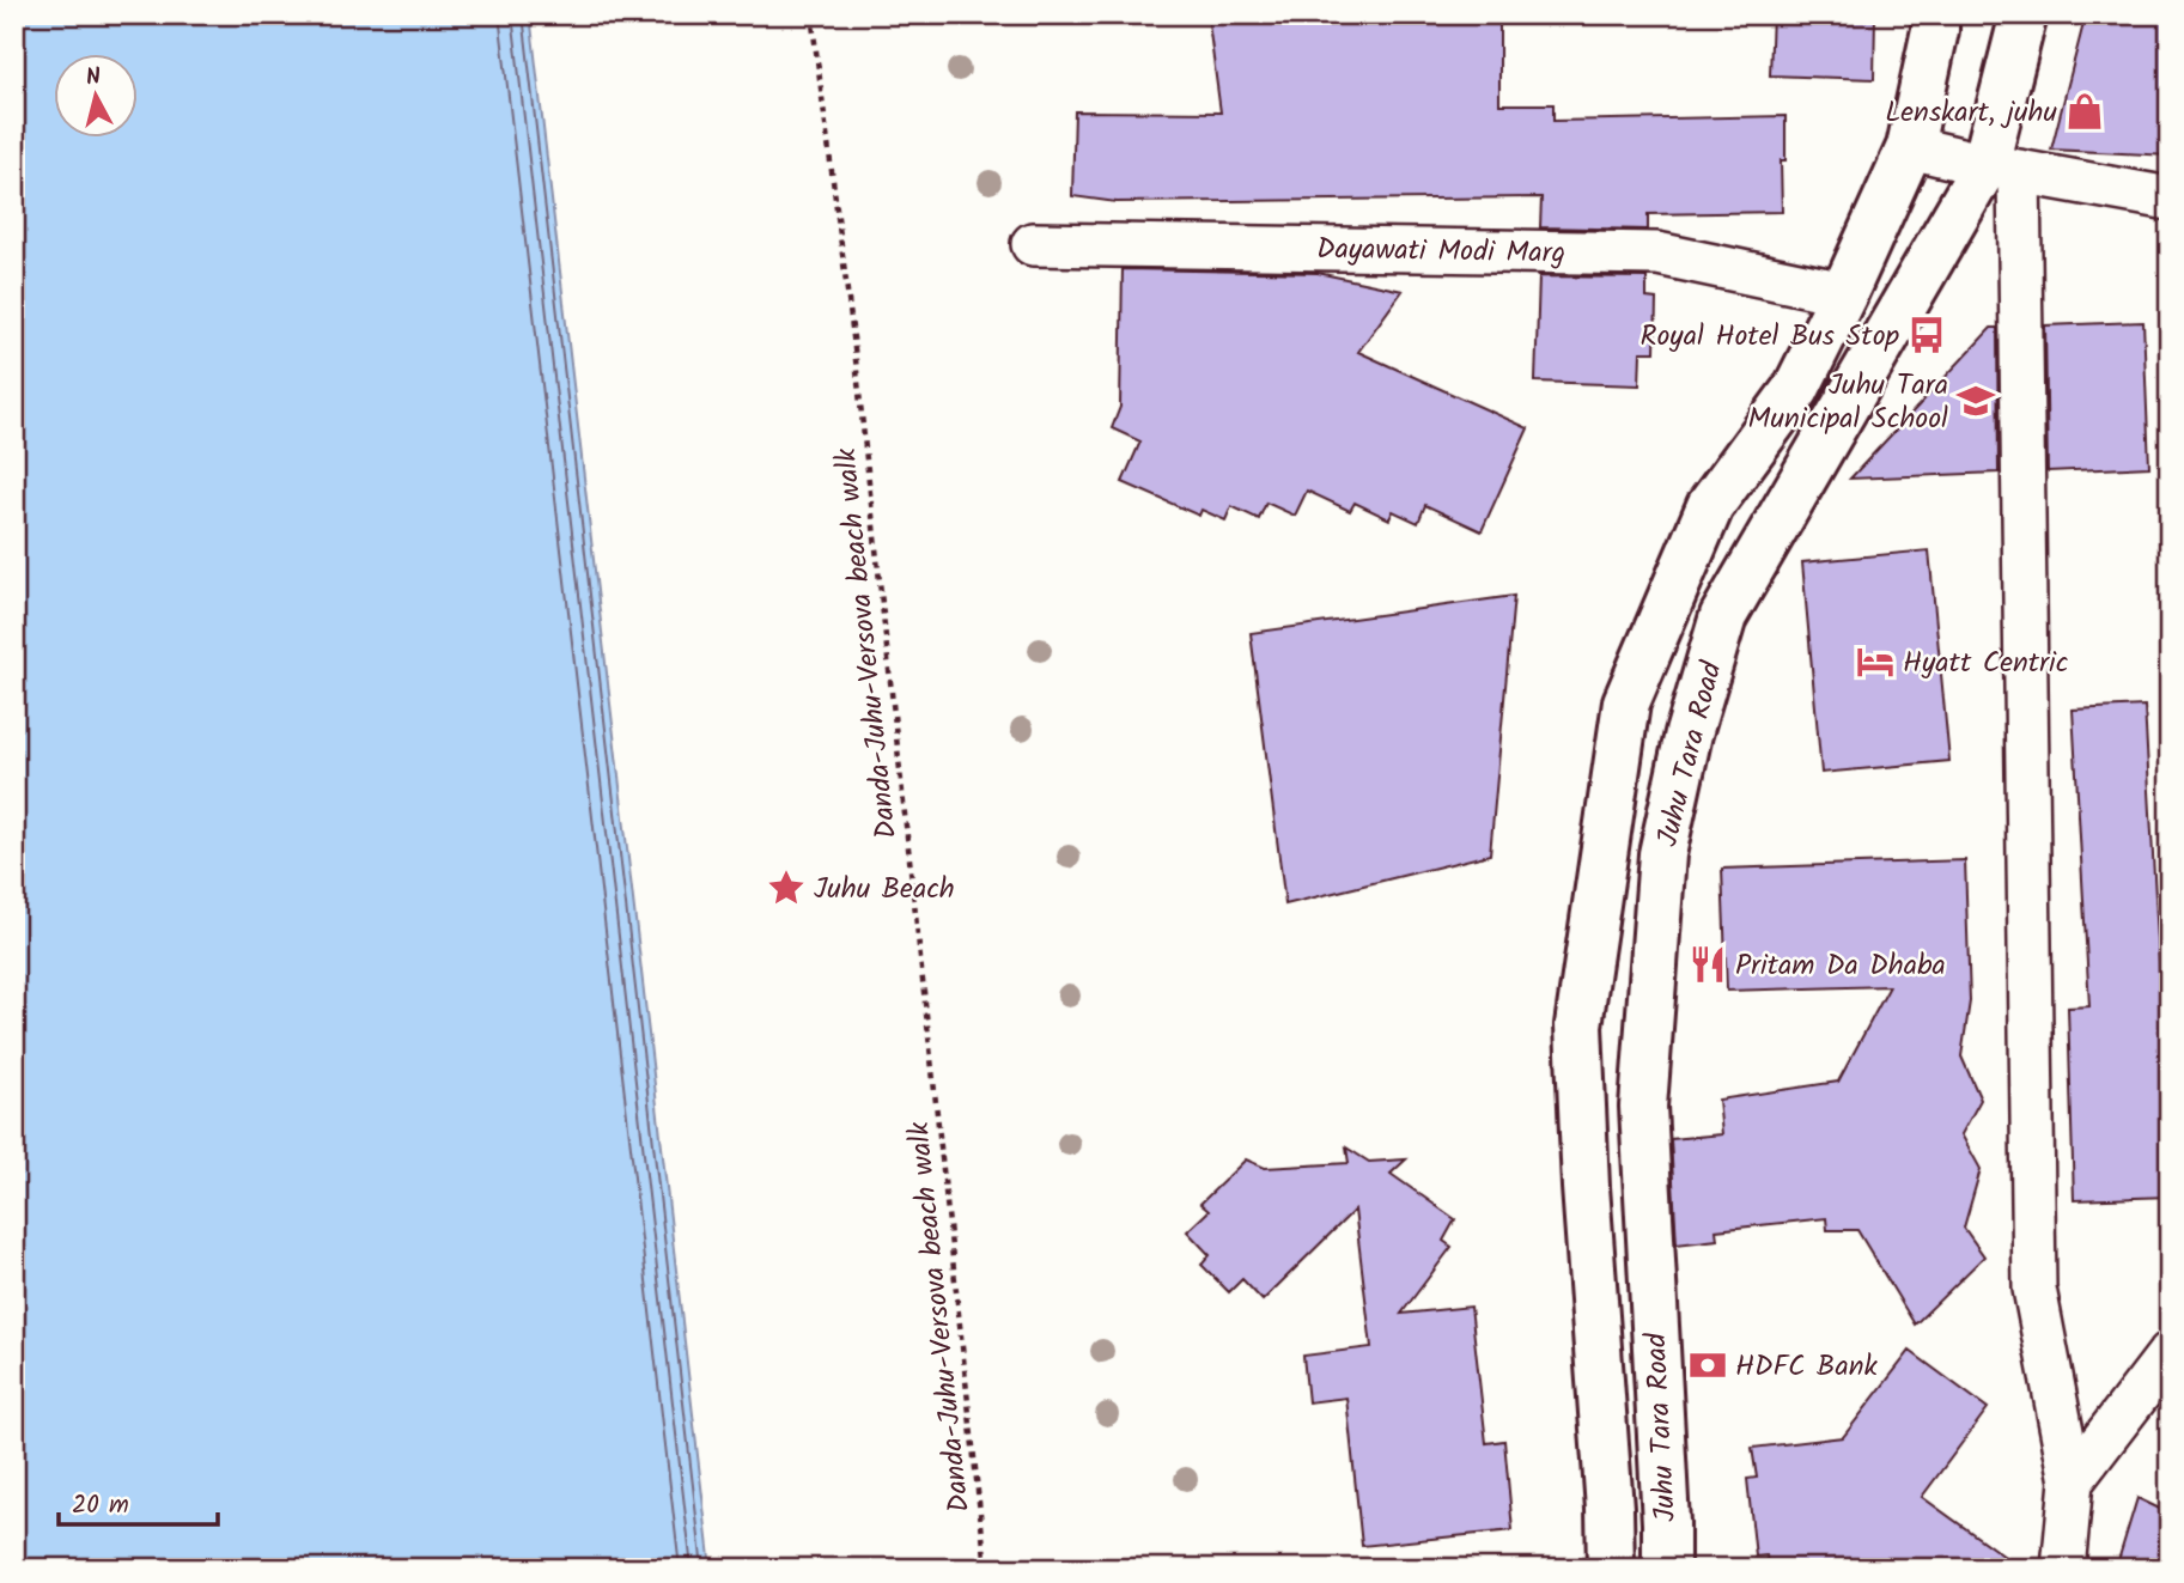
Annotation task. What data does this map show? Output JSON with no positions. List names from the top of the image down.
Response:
{
  "streets": {
    "main road": ["Juhu Tara Road"],
    "street": ["Dayawati Modi Marg"],
    "path": ["Danda-Juhu-Versova beach walk"]
  },
  "crossings": [
    ["Dayawati Modi Marg", "Juhu Tara Road"]
  ],
  "places": {
    "shop": ["Lenskart, juhu"],
    "bus stop": ["Royal Hotel Bus Stop"],
    "school or university": ["Juhu Tara Municipal School"],
    "hotel": ["Hyatt Centric"],
    "place": ["Juhu Beach"],
    "restaurant": ["Pritam Da Dhaba"],
    "bank": ["HDFC Bank"]
  },
  "scale_bar": "20 m",
  "north": "top"
}
